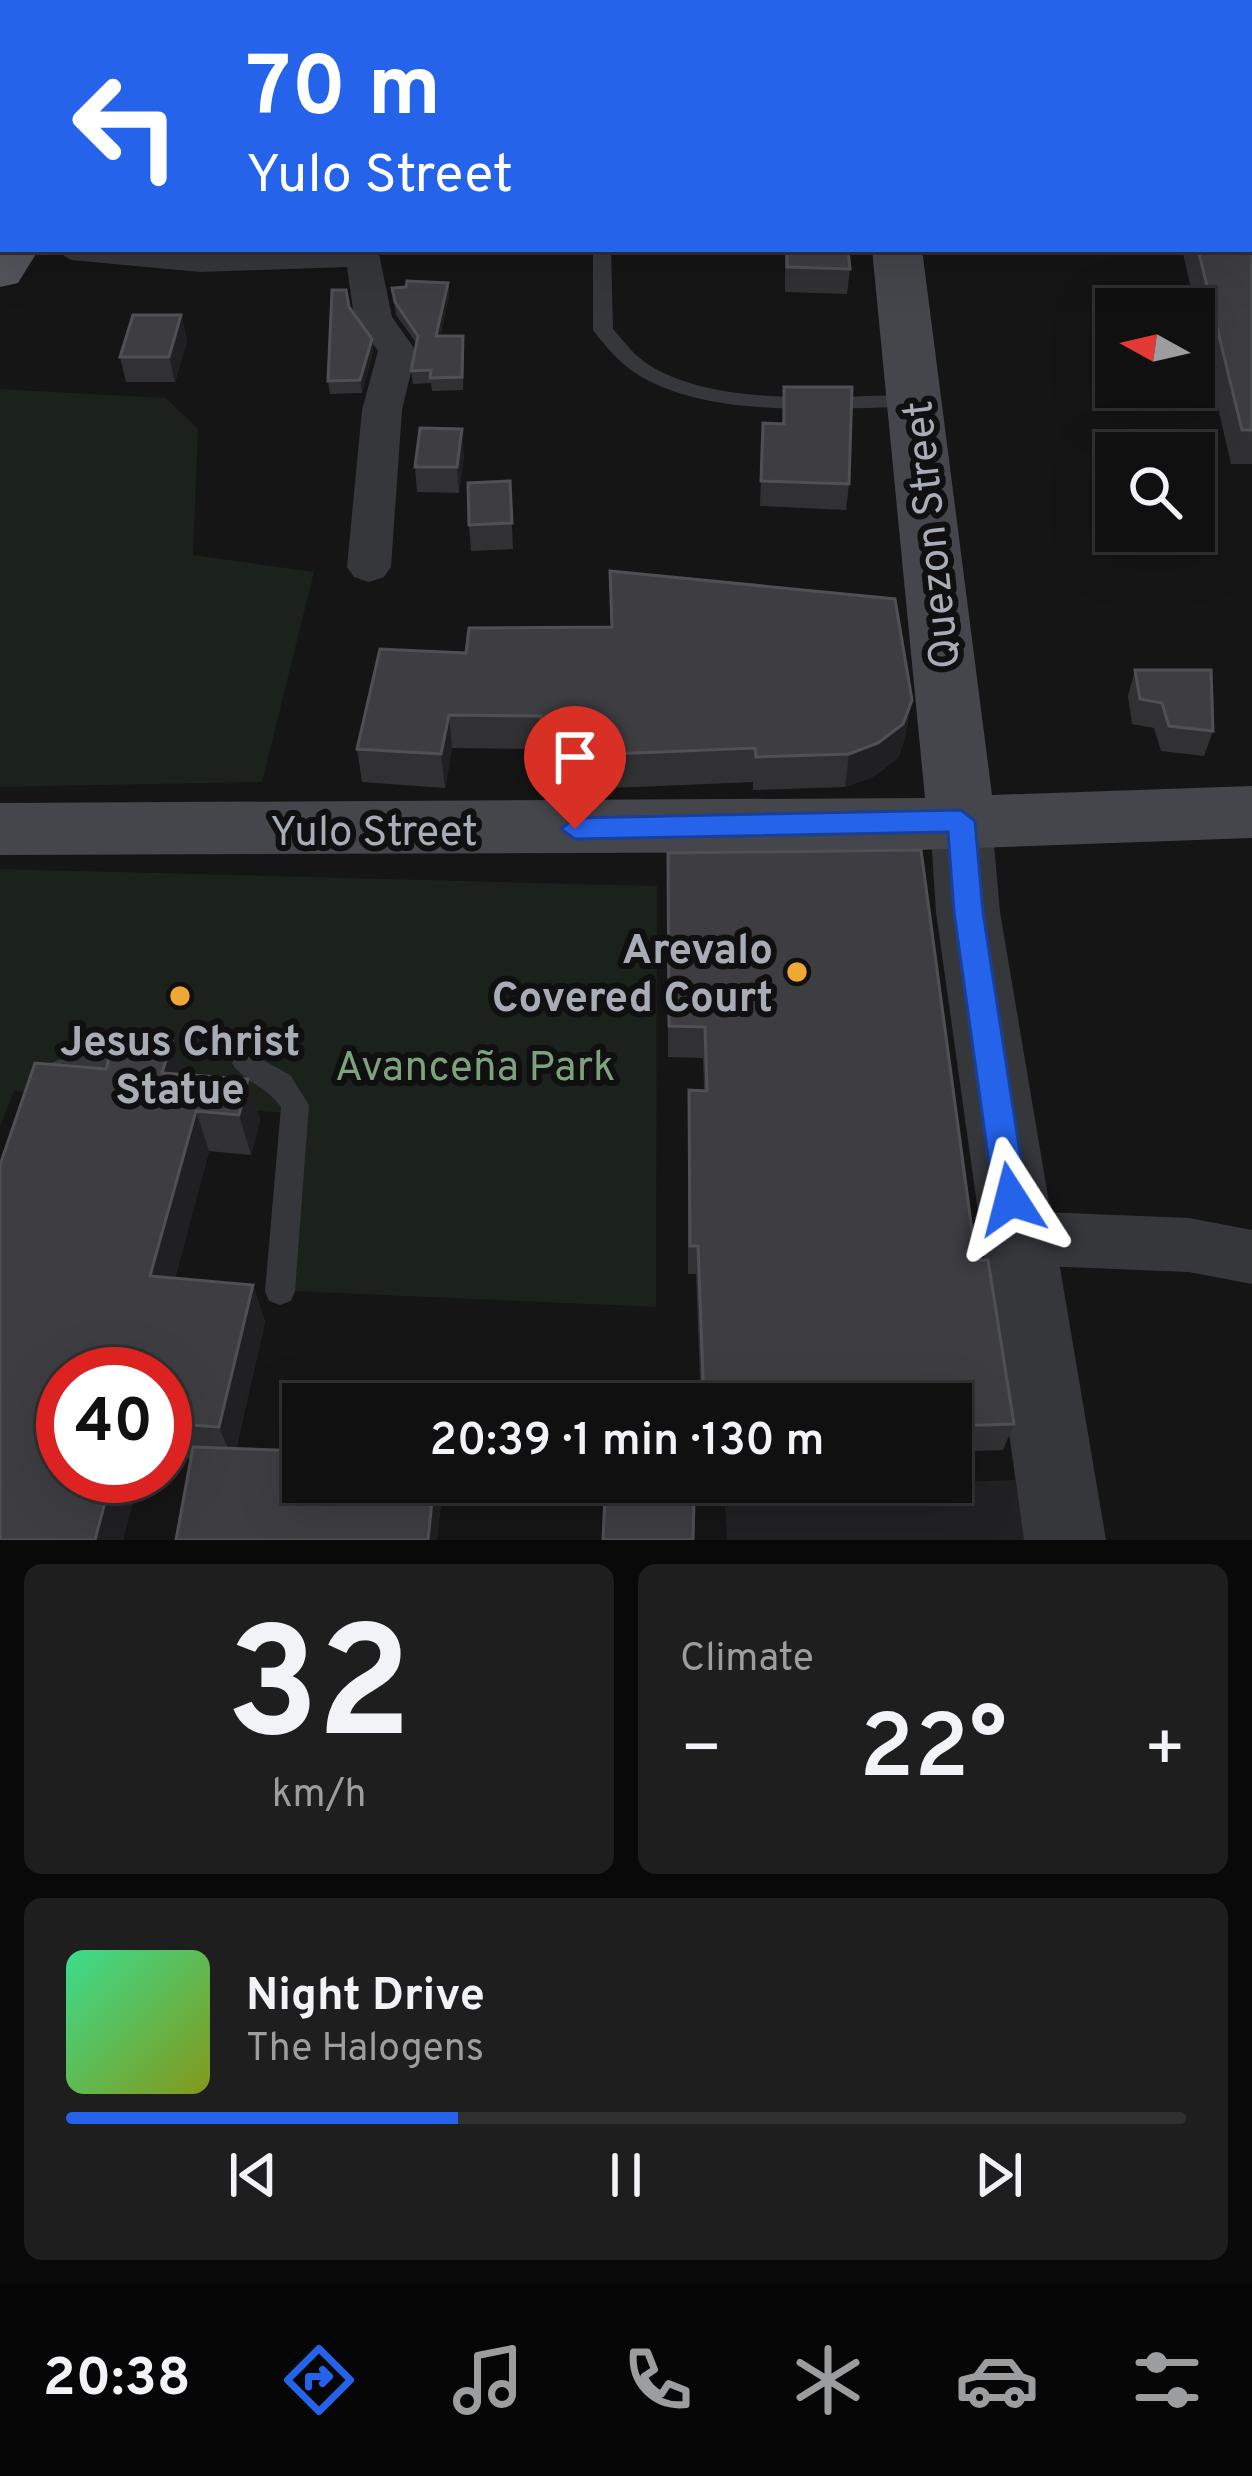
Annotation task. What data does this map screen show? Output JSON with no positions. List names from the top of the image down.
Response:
{
  "streets": {
    "main road": ["Quezon Street", "Yulo Street"]
  },
  "crossings": [
    ["Quezon Street", "Yulo Street"]
  ],
  "parks": ["Avanceña Park"],
  "places": ["Arevalo Covered Court", "Jesus Christ Statue"],
  "north": "left",
  "page": {
    "turn": ["70 m", "Yulo Street"],
    "limit": "40",
    "trip": "20:39 · 1 min · 130 m",
    "tile": [
      ["32", "km/h"],
      "Climate"
    ],
    "heat": ["−", "22°", "+"],
    "song": ["Night Drive", "The Halogens"],
    "tabs": "20:38"
  }
}
